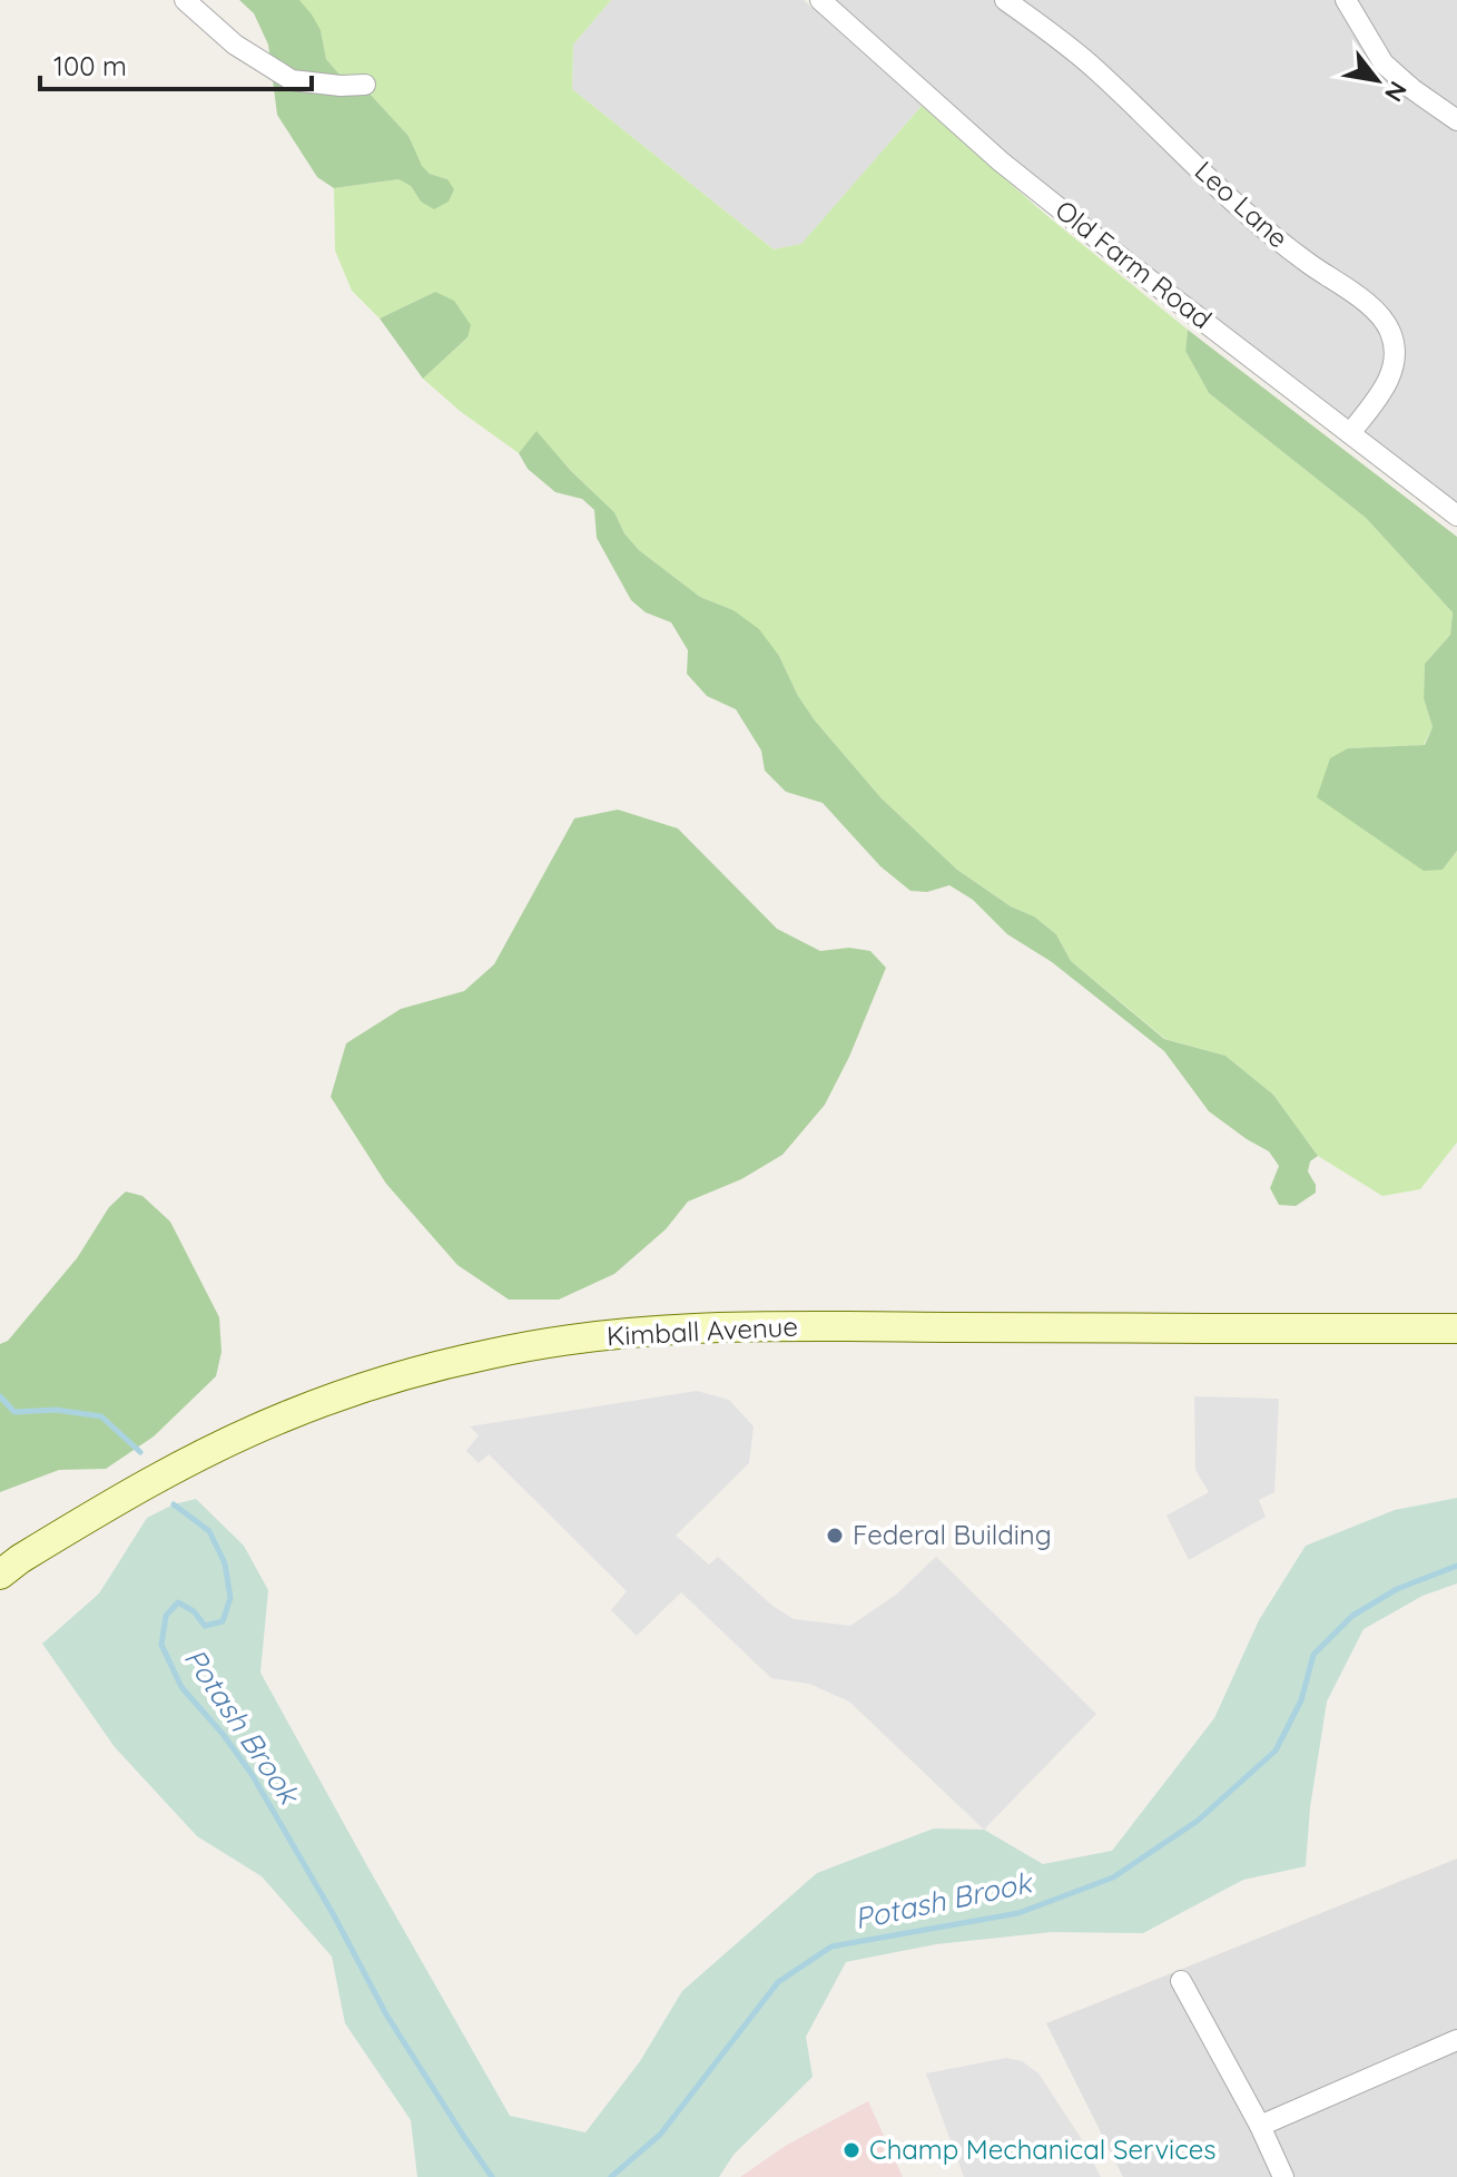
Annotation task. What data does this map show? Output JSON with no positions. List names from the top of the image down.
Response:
{
  "streets": {
    "main road": ["Kimball Avenue"],
    "street": ["Leo Lane", "Old Farm Road"]
  },
  "crossings": [
    ["Leo Lane", "Old Farm Road"]
  ],
  "water": ["Potash Brook"],
  "places": ["Federal Building", "Champ Mechanical Services"],
  "scale_bar": "100 m",
  "north": "bottom right"
}
